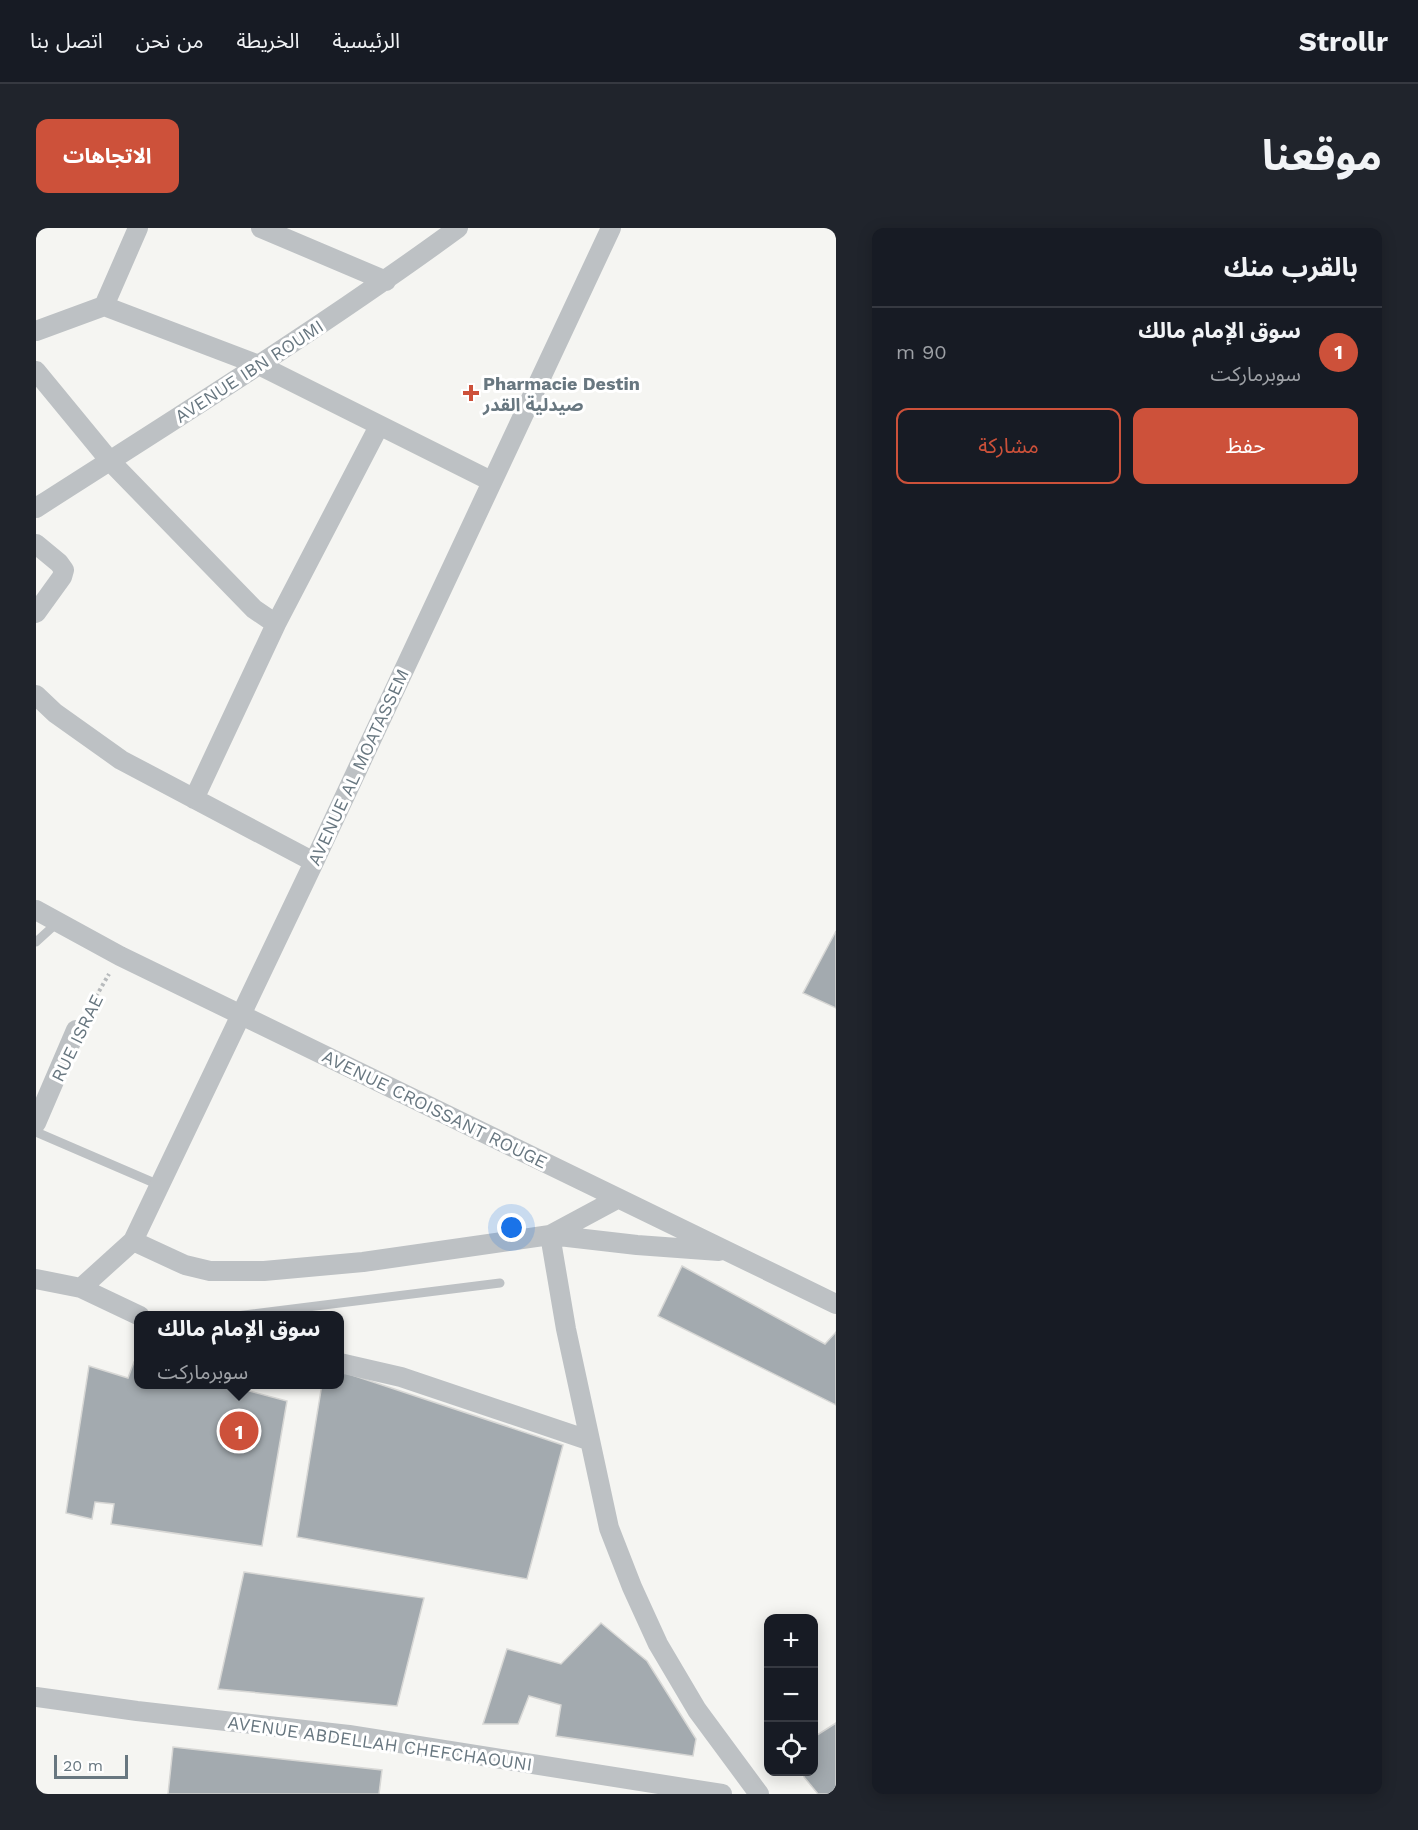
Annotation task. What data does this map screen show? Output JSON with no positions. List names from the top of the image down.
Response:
{
  "streets": {
    "street": [
      "AVENUE IBN ROUMI",
      "AVENUE AL MOATASSEM",
      "RUE ISRAE",
      "AVENUE CROISSANT ROUGE",
      "AVENUE ABDELLAH CHEFCHAOUNI"
    ]
  },
  "crossings": [
    ["AVENUE AL MOATASSEM", "AVENUE CROISSANT ROUGE"],
    ["RUE ISRAE", "AVENUE CROISSANT ROUGE"]
  ],
  "places": {
    "health": ["Pharmacie Destin صيدلية القدر"]
  },
  "scale_bar": "20 m",
  "page": {
    "header": "Strollr",
    "nav": [
      "الرئيسية",
      "الخريطة",
      "من نحن",
      "اتصل بنا"
    ],
    "title": "موقعنا",
    "buttons": [
      "الاتجاهات",
      ["حفظ", "مشاركة"]
    ],
    "heading": "بالقرب منك",
    "list": [
      {
        "mark": "1",
        "name": "سوق الإمام مالك",
        "note": "سوبرماركت",
        "value": "90 m"
      }
    ],
    "popup": ["سوق الإمام مالك", "سوبرماركت"],
    "pins": "1",
    "map_buttons": ["+", "−"],
    "scale": "20 m"
  }
}
